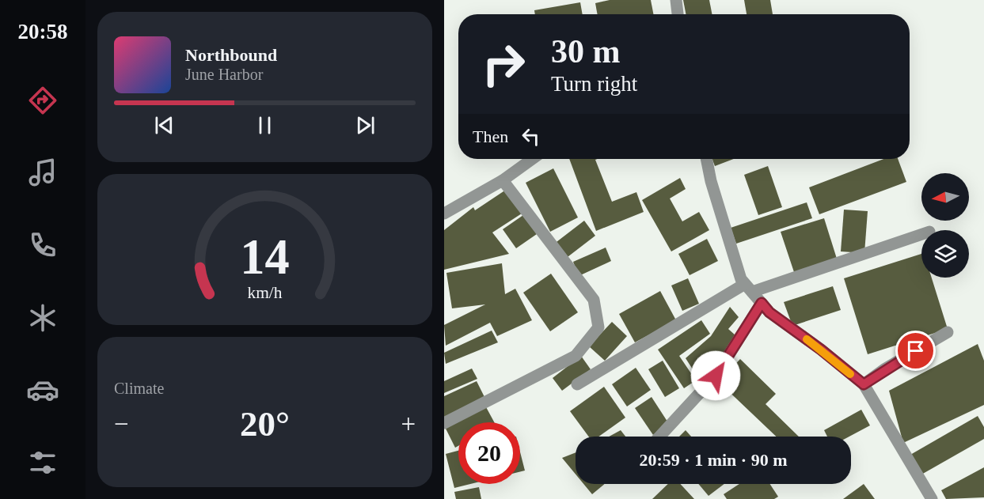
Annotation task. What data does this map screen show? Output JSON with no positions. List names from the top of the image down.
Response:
{
  "north": "left",
  "page": {
    "tabs": "20:58",
    "turn": ["30 m", "Turn right"],
    "song": ["Northbound", "June Harbor"],
    "then": "Then",
    "tile": "Climate",
    "heat": ["−", "20°", "+"],
    "limit": "20",
    "trip": "20:59 · 1 min · 90 m",
    "gauge": ["14", "km/h"]
  }
}
